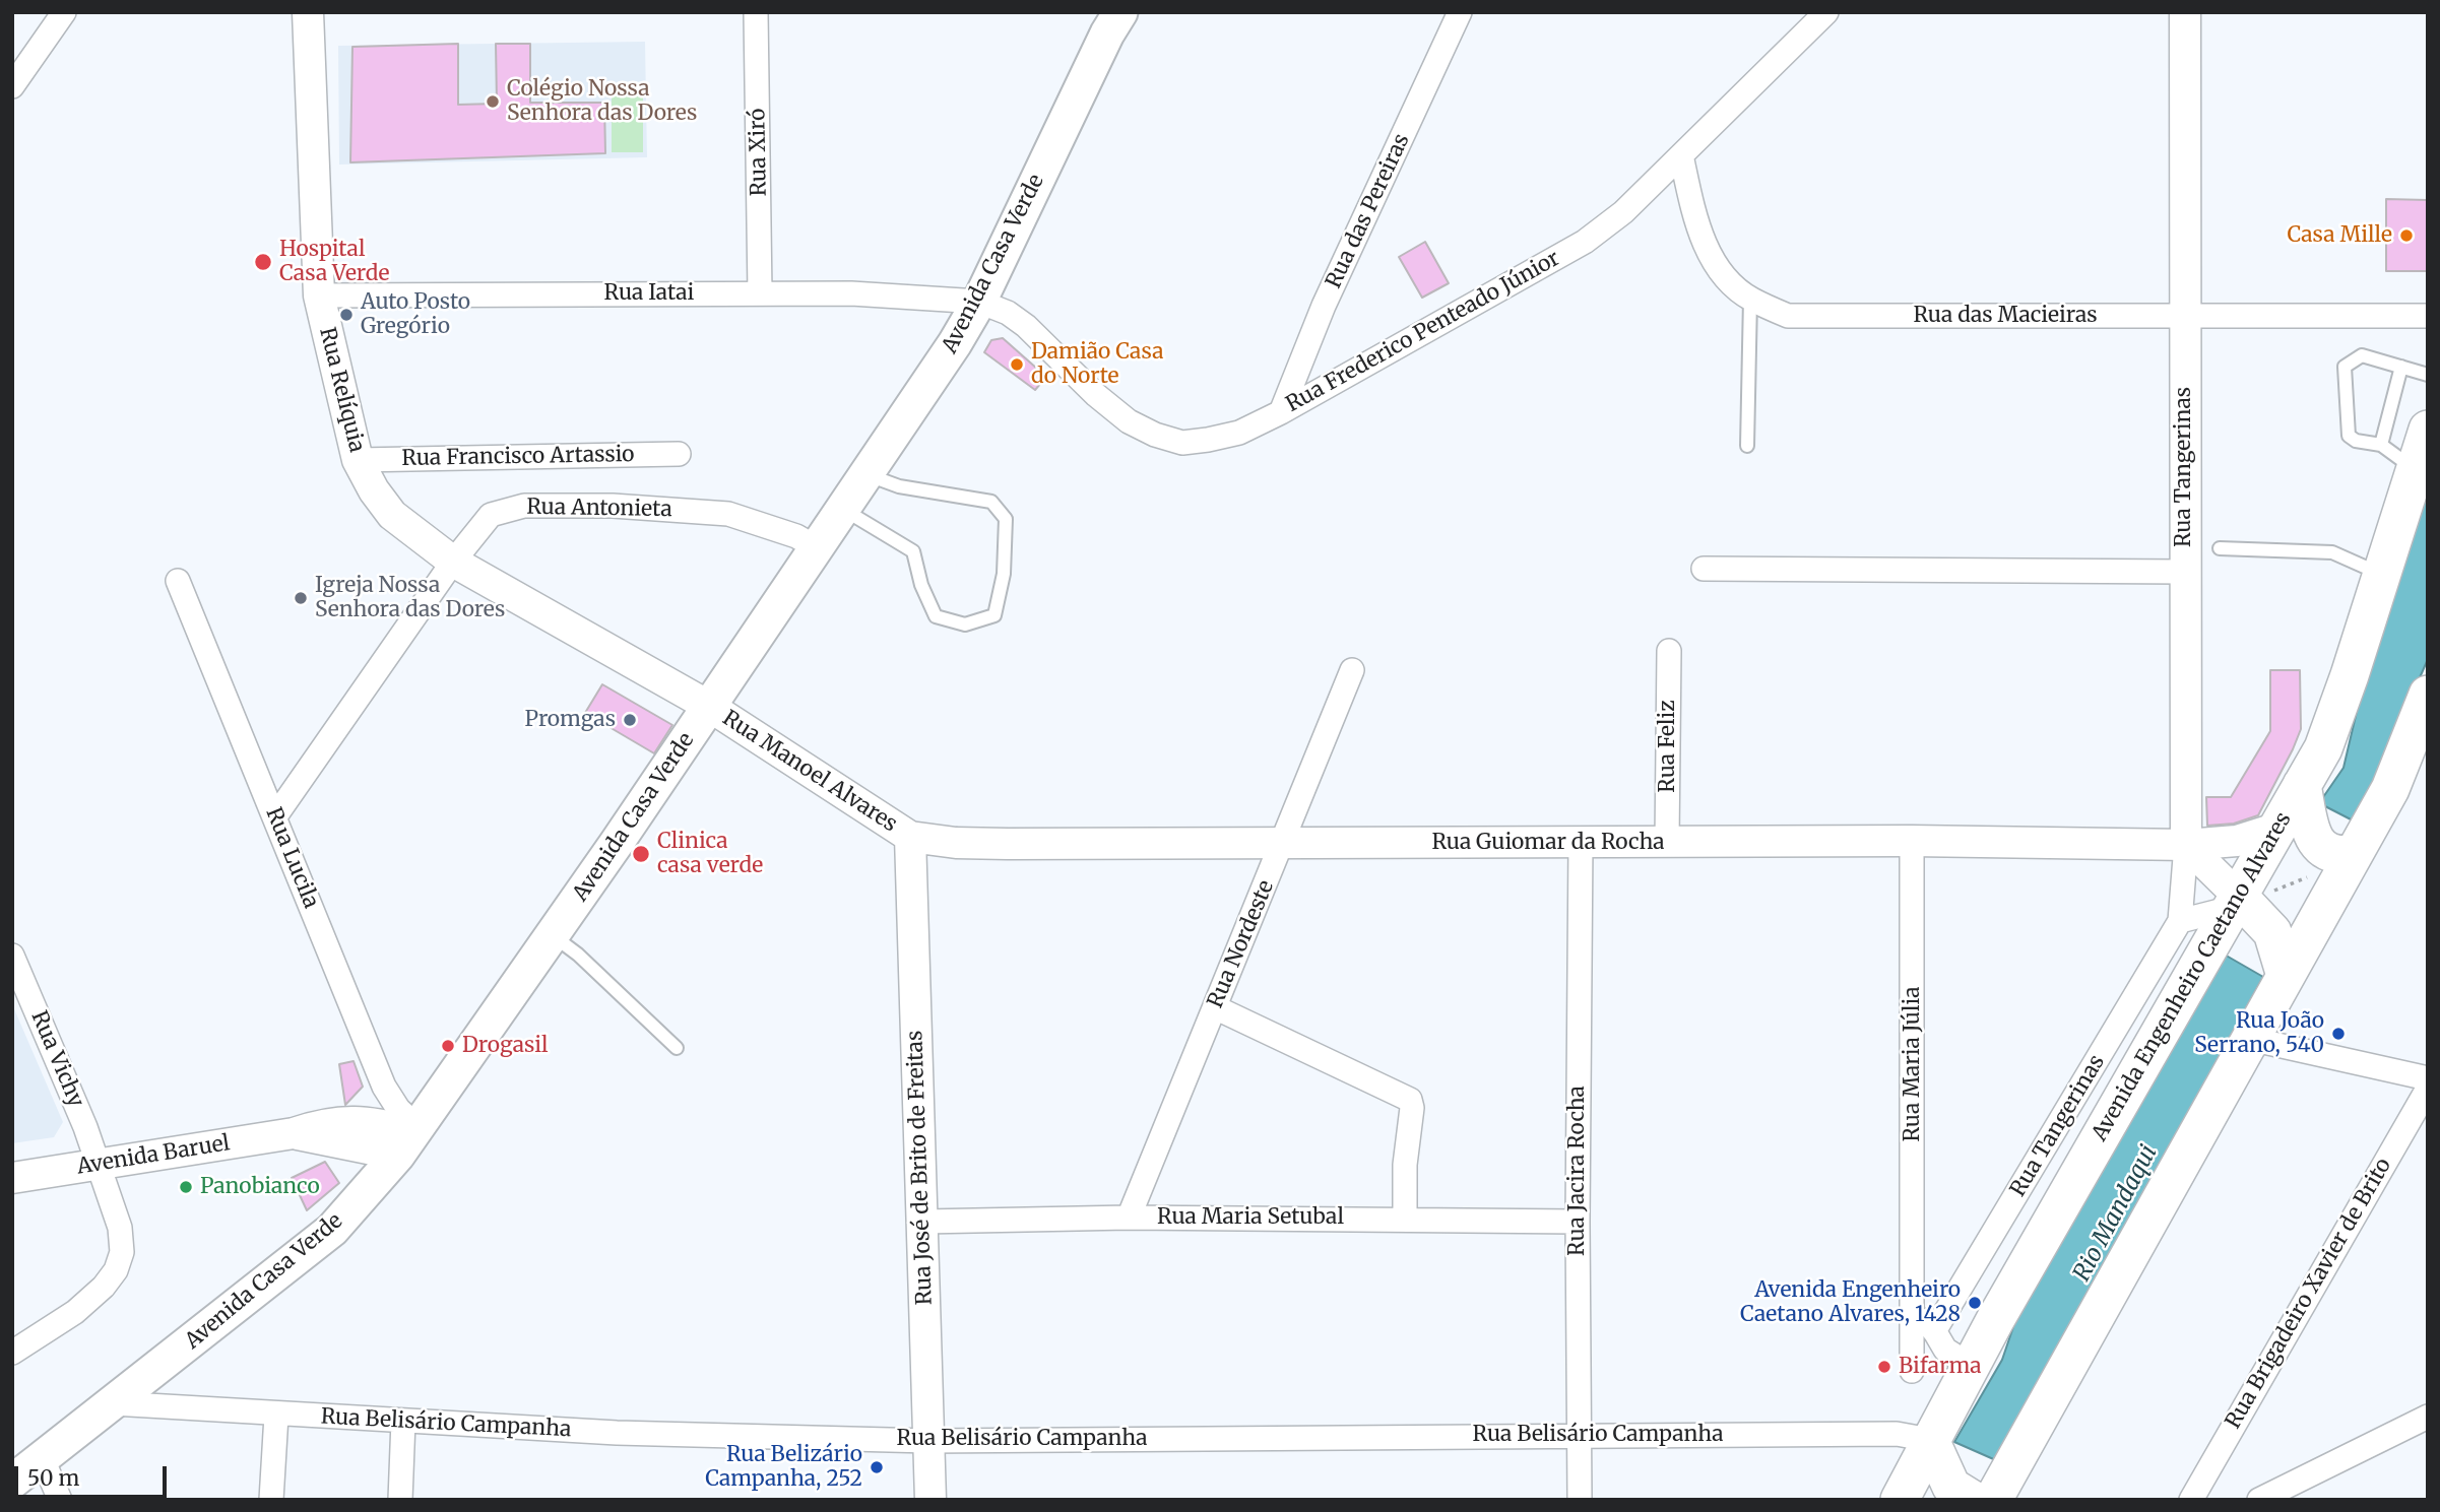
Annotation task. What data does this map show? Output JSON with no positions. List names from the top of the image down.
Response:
{
  "streets": {
    "main road": ["Avenida Casa Verde", "Avenida Engenheiro Caetano Alvares"],
    "street": [
      "Rua Xiró",
      "Rua das Pereiras",
      "Rua Iatai",
      "Rua das Macieiras",
      "Rua Frederico Penteado Júnior",
      "Rua Relíquia",
      "Rua Francisco Artassio",
      "Rua Tangerinas",
      "Rua Antonieta",
      "Rua Feliz",
      "Rua Manoel Alvares",
      "Rua Guiomar da Rocha",
      "Rua Lucila",
      "Rua Nordeste",
      "Rua Vichy",
      "Rua Maria Júlia",
      "Avenida Baruel",
      "Rua José de Brito de Freitas",
      "Rua Jacira Rocha",
      "Rua Maria Setubal",
      "Rua Brigadeiro Xavier de Brito",
      "Rua Belisário Campanha"
    ]
  },
  "crossings": [
    ["Rua Xiró", "Rua Iatai"],
    ["Rua das Pereiras", "Rua Frederico Penteado Júnior"],
    ["Avenida Casa Verde", "Rua Iatai"],
    ["Avenida Casa Verde", "Rua Frederico Penteado Júnior"],
    ["Avenida Casa Verde", "Rua Relíquia"],
    ["Avenida Casa Verde", "Rua Antonieta"],
    ["Avenida Casa Verde", "Rua Manoel Alvares"],
    ["Avenida Casa Verde", "Rua Lucila"],
    ["Avenida Casa Verde", "Avenida Baruel"],
    ["Avenida Casa Verde", "Rua Belisário Campanha"],
    ["Rua Iatai", "Rua Frederico Penteado Júnior"],
    ["Rua Iatai", "Rua Relíquia"],
    ["Rua das Macieiras", "Rua Frederico Penteado Júnior"],
    ["Rua das Macieiras", "Rua Tangerinas"],
    ["Rua Relíquia", "Rua Francisco Artassio"],
    ["Rua Relíquia", "Rua Antonieta"],
    ["Rua Relíquia", "Rua Manoel Alvares"],
    ["Rua Tangerinas", "Rua Guiomar da Rocha"],
    ["Rua Tangerinas", "Rua Maria Júlia"],
    ["Rua Antonieta", "Rua Lucila"],
    ["Rua Feliz", "Rua Guiomar da Rocha"],
    ["Rua Manoel Alvares", "Rua Guiomar da Rocha"],
    ["Rua Manoel Alvares", "Rua José de Brito de Freitas"],
    ["Rua Guiomar da Rocha", "Rua Nordeste"],
    ["Rua Guiomar da Rocha", "Avenida Engenheiro Caetano Alvares"],
    ["Rua Guiomar da Rocha", "Rua Maria Júlia"],
    ["Rua Guiomar da Rocha", "Rua José de Brito de Freitas"],
    ["Rua Guiomar da Rocha", "Rua Jacira Rocha"],
    ["Rua Lucila", "Avenida Baruel"],
    ["Rua Nordeste", "Rua Maria Setubal"],
    ["Avenida Engenheiro Caetano Alvares", "Rua Maria Júlia"],
    ["Avenida Engenheiro Caetano Alvares", "Rua Belisário Campanha"],
    ["Rua Vichy", "Avenida Baruel"],
    ["Rua José de Brito de Freitas", "Rua Maria Setubal"],
    ["Rua José de Brito de Freitas", "Rua Belisário Campanha"],
    ["Rua Jacira Rocha", "Rua Maria Setubal"],
    ["Rua Jacira Rocha", "Rua Belisário Campanha"]
  ],
  "water": ["Rio Mandaqui"],
  "places": [
    "Colégio Nossa Senhora das Dores",
    "Casa Mille",
    "Hospital Casa Verde",
    "Auto Posto Gregório",
    "Damião Casa do Norte",
    "Igreja Nossa Senhora das Dores",
    "Promgas",
    "Clinica casa verde",
    "Rua João Serrano, 540",
    "Drogasil",
    "Panobianco",
    "Avenida Engenheiro Caetano Alvares, 1428",
    "Bifarma",
    "Rua Belizário Campanha, 252"
  ],
  "scale_bar": "50 m"
}
